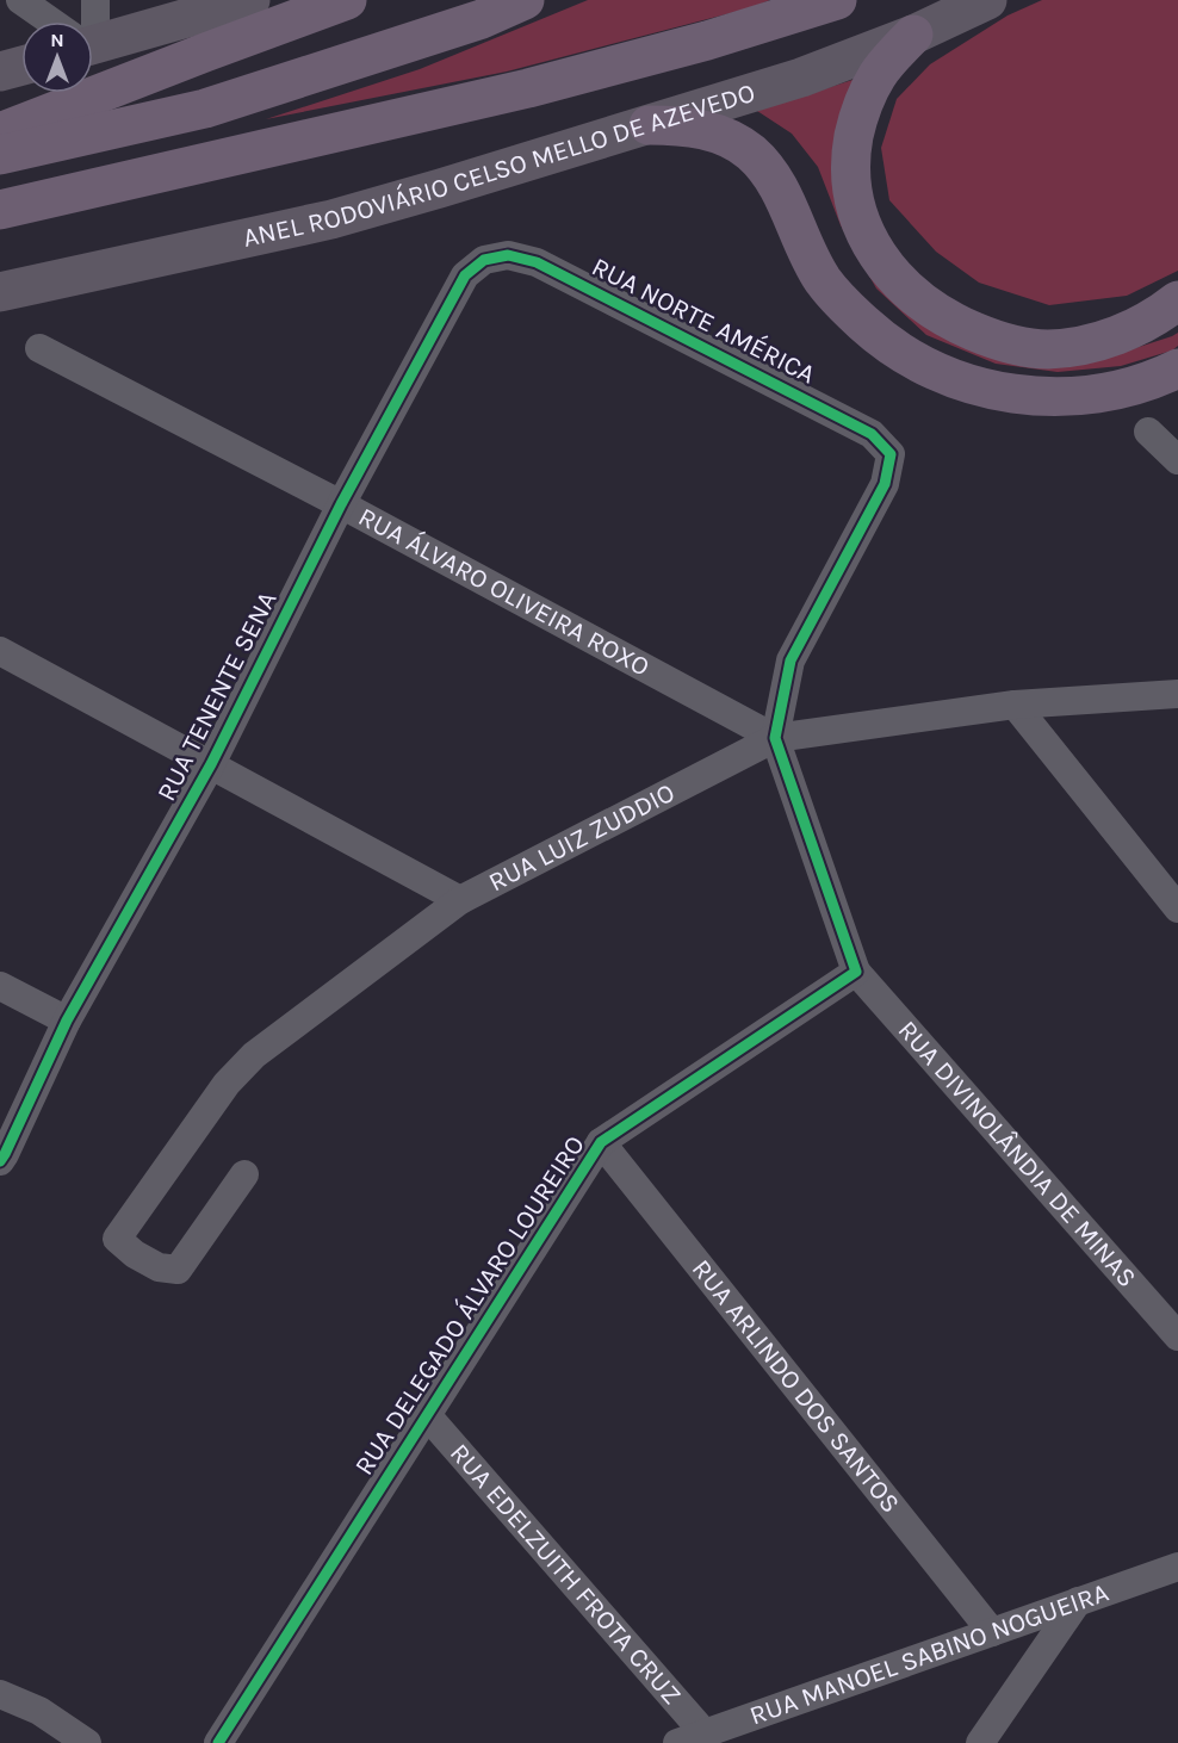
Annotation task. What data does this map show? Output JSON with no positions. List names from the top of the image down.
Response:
{
  "streets": {
    "main road": ["ANEL RODOVIÁRIO CELSO MELLO DE AZEVEDO"],
    "street": [
      "RUA NORTE AMÉRICA",
      "RUA ÁLVARO OLIVEIRA ROXO",
      "RUA TENENTE SENA",
      "RUA LUIZ ZUDDIO",
      "RUA DIVINOLÂNDIA DE MINAS",
      "RUA DELEGADO ÁLVARO LOUREIRO",
      "RUA ARLINDO DOS SANTOS",
      "RUA EDELZUITH FROTA CRUZ",
      "RUA MANOEL SABINO NOGUEIRA"
    ]
  },
  "crossings": [
    ["RUA NORTE AMÉRICA", "RUA ÁLVARO OLIVEIRA ROXO"],
    ["RUA NORTE AMÉRICA", "RUA TENENTE SENA"],
    ["RUA NORTE AMÉRICA", "RUA LUIZ ZUDDIO"],
    ["RUA ÁLVARO OLIVEIRA ROXO", "RUA TENENTE SENA"],
    ["RUA ÁLVARO OLIVEIRA ROXO", "RUA LUIZ ZUDDIO"],
    ["RUA DIVINOLÂNDIA DE MINAS", "RUA DELEGADO ÁLVARO LOUREIRO"],
    ["RUA DELEGADO ÁLVARO LOUREIRO", "RUA ARLINDO DOS SANTOS"],
    ["RUA DELEGADO ÁLVARO LOUREIRO", "RUA EDELZUITH FROTA CRUZ"],
    ["RUA ARLINDO DOS SANTOS", "RUA MANOEL SABINO NOGUEIRA"],
    ["RUA EDELZUITH FROTA CRUZ", "RUA MANOEL SABINO NOGUEIRA"]
  ],
  "north": "top"
}
